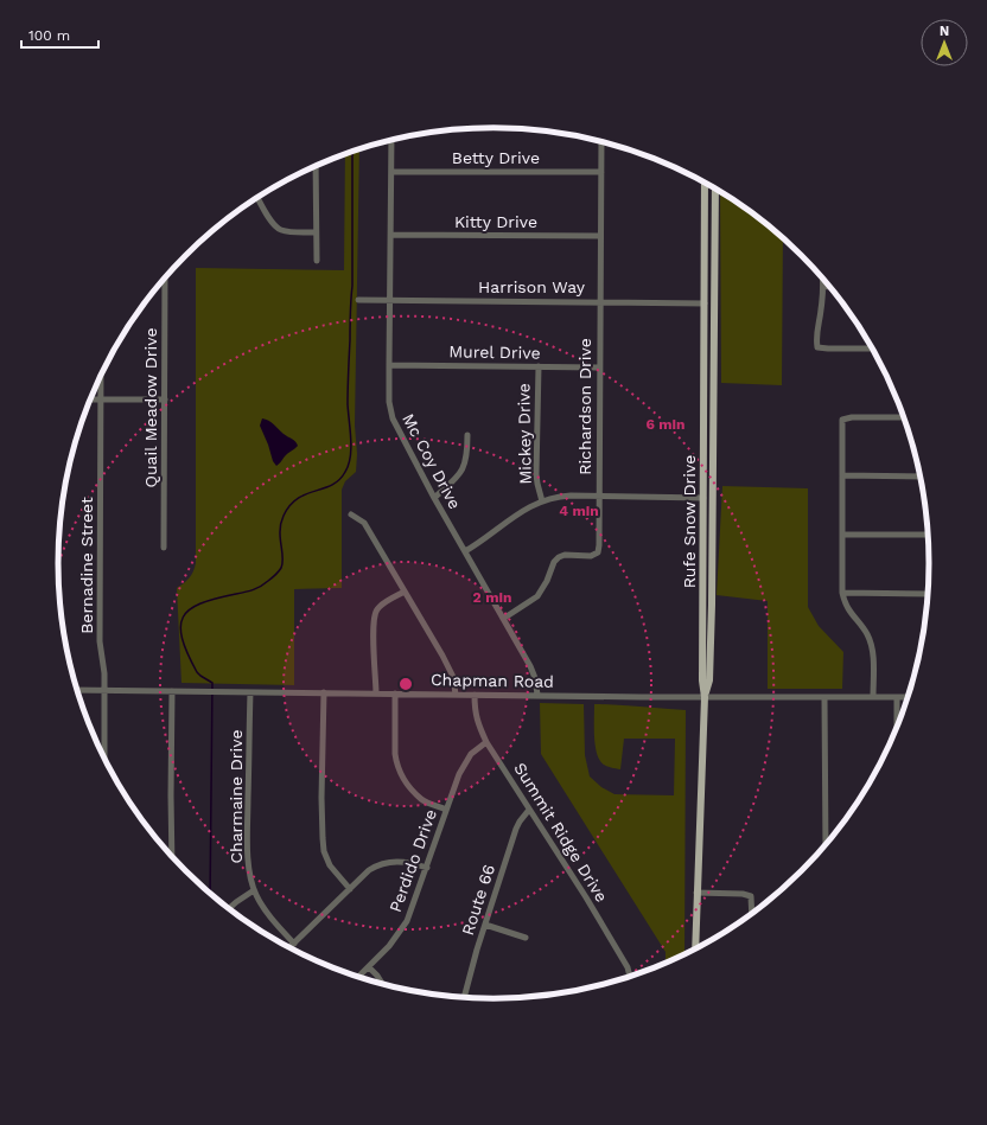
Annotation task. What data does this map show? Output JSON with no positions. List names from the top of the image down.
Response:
{
  "streets": {
    "main road": ["Rufe Snow Drive"],
    "street": [
      "Betty Drive",
      "Kitty Drive",
      "Harrison Way",
      "Murel Drive",
      "Richardson Drive",
      "Quail Meadow Drive",
      "Mickey Drive",
      "Mc Coy Drive",
      "Bernadine Street",
      "Chapman Road",
      "Charmaine Drive",
      "Summit Ridge Drive",
      "Perdido Drive",
      "Route 66"
    ]
  },
  "crossings": [
    ["Betty Drive", "Richardson Drive"],
    ["Betty Drive", "Mc Coy Drive"],
    ["Kitty Drive", "Richardson Drive"],
    ["Kitty Drive", "Mc Coy Drive"],
    ["Harrison Way", "Richardson Drive"],
    ["Harrison Way", "Mc Coy Drive"],
    ["Harrison Way", "Rufe Snow Drive"],
    ["Murel Drive", "Richardson Drive"],
    ["Murel Drive", "Mickey Drive"],
    ["Murel Drive", "Mc Coy Drive"],
    ["Richardson Drive", "Mc Coy Drive"],
    ["Mc Coy Drive", "Chapman Road"],
    ["Rufe Snow Drive", "Chapman Road"],
    ["Bernadine Street", "Chapman Road"],
    ["Chapman Road", "Charmaine Drive"],
    ["Chapman Road", "Summit Ridge Drive"],
    ["Summit Ridge Drive", "Perdido Drive"],
    ["Summit Ridge Drive", "Route 66"]
  ],
  "scale_bar": "100 m",
  "north": "top",
  "rings": ["6 min", "4 min", "2 min"]
}
